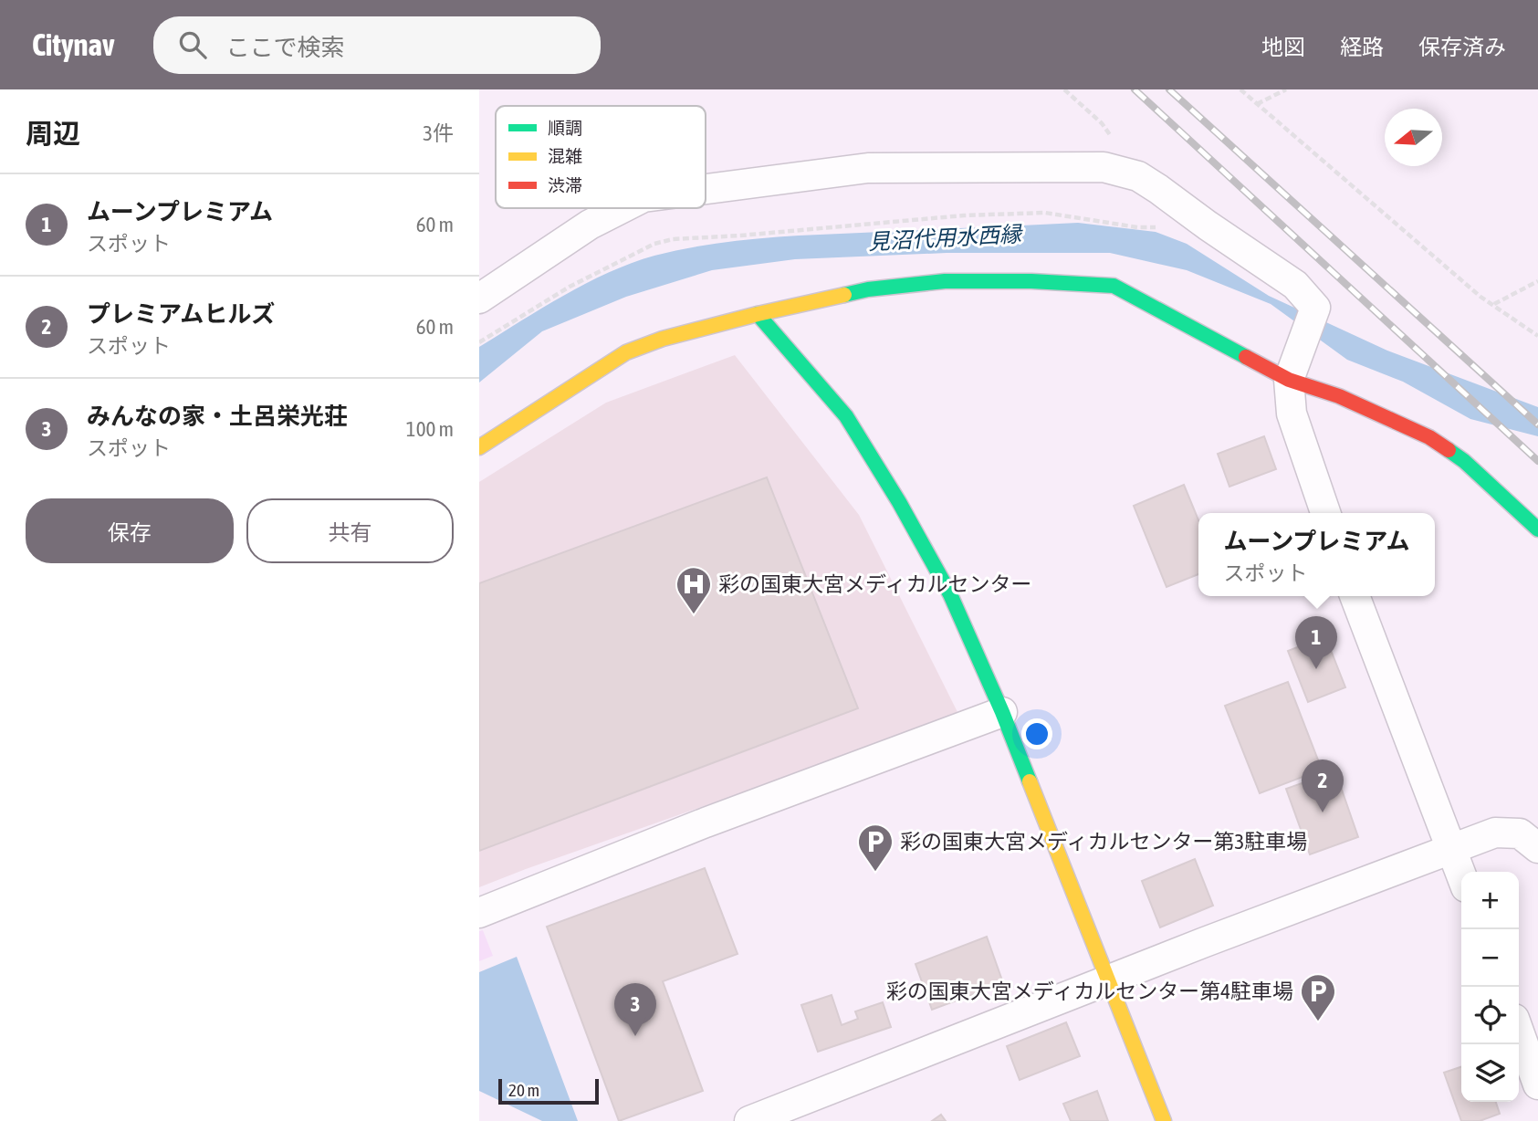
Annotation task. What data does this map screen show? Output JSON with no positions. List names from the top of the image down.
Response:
{
  "water": ["見沼代用水西縁"],
  "places": {
    "hospital": ["彩の国東大宮メディカルセンター"],
    "parking": ["彩の国東大宮メディカルセンター第3駐車場", "彩の国東大宮メディカルセンター第4駐車場"]
  },
  "legend": ["順調", "混雑", "渋滞"],
  "scale_bar": "20 m",
  "north": "left",
  "page": {
    "header": "Citynav",
    "search": "ここで検索",
    "nav": ["地図", "経路", "保存済み"],
    "heading": ["周辺", "3件"],
    "list": [
      {
        "mark": "1",
        "name": "ムーンプレミアム",
        "note": "スポット",
        "value": "60 m"
      },
      {
        "mark": "2",
        "name": "プレミアムヒルズ",
        "note": "スポット",
        "value": "60 m"
      },
      {
        "mark": "3",
        "name": "みんなの家・土呂栄光荘",
        "note": "スポット",
        "value": "100 m"
      }
    ],
    "buttons": ["保存", "共有"],
    "popup": ["ムーンプレミアム", "スポット"],
    "pins": ["1", "2", "3"],
    "map_buttons": ["+", "−"],
    "scale": "20 m"
  }
}
